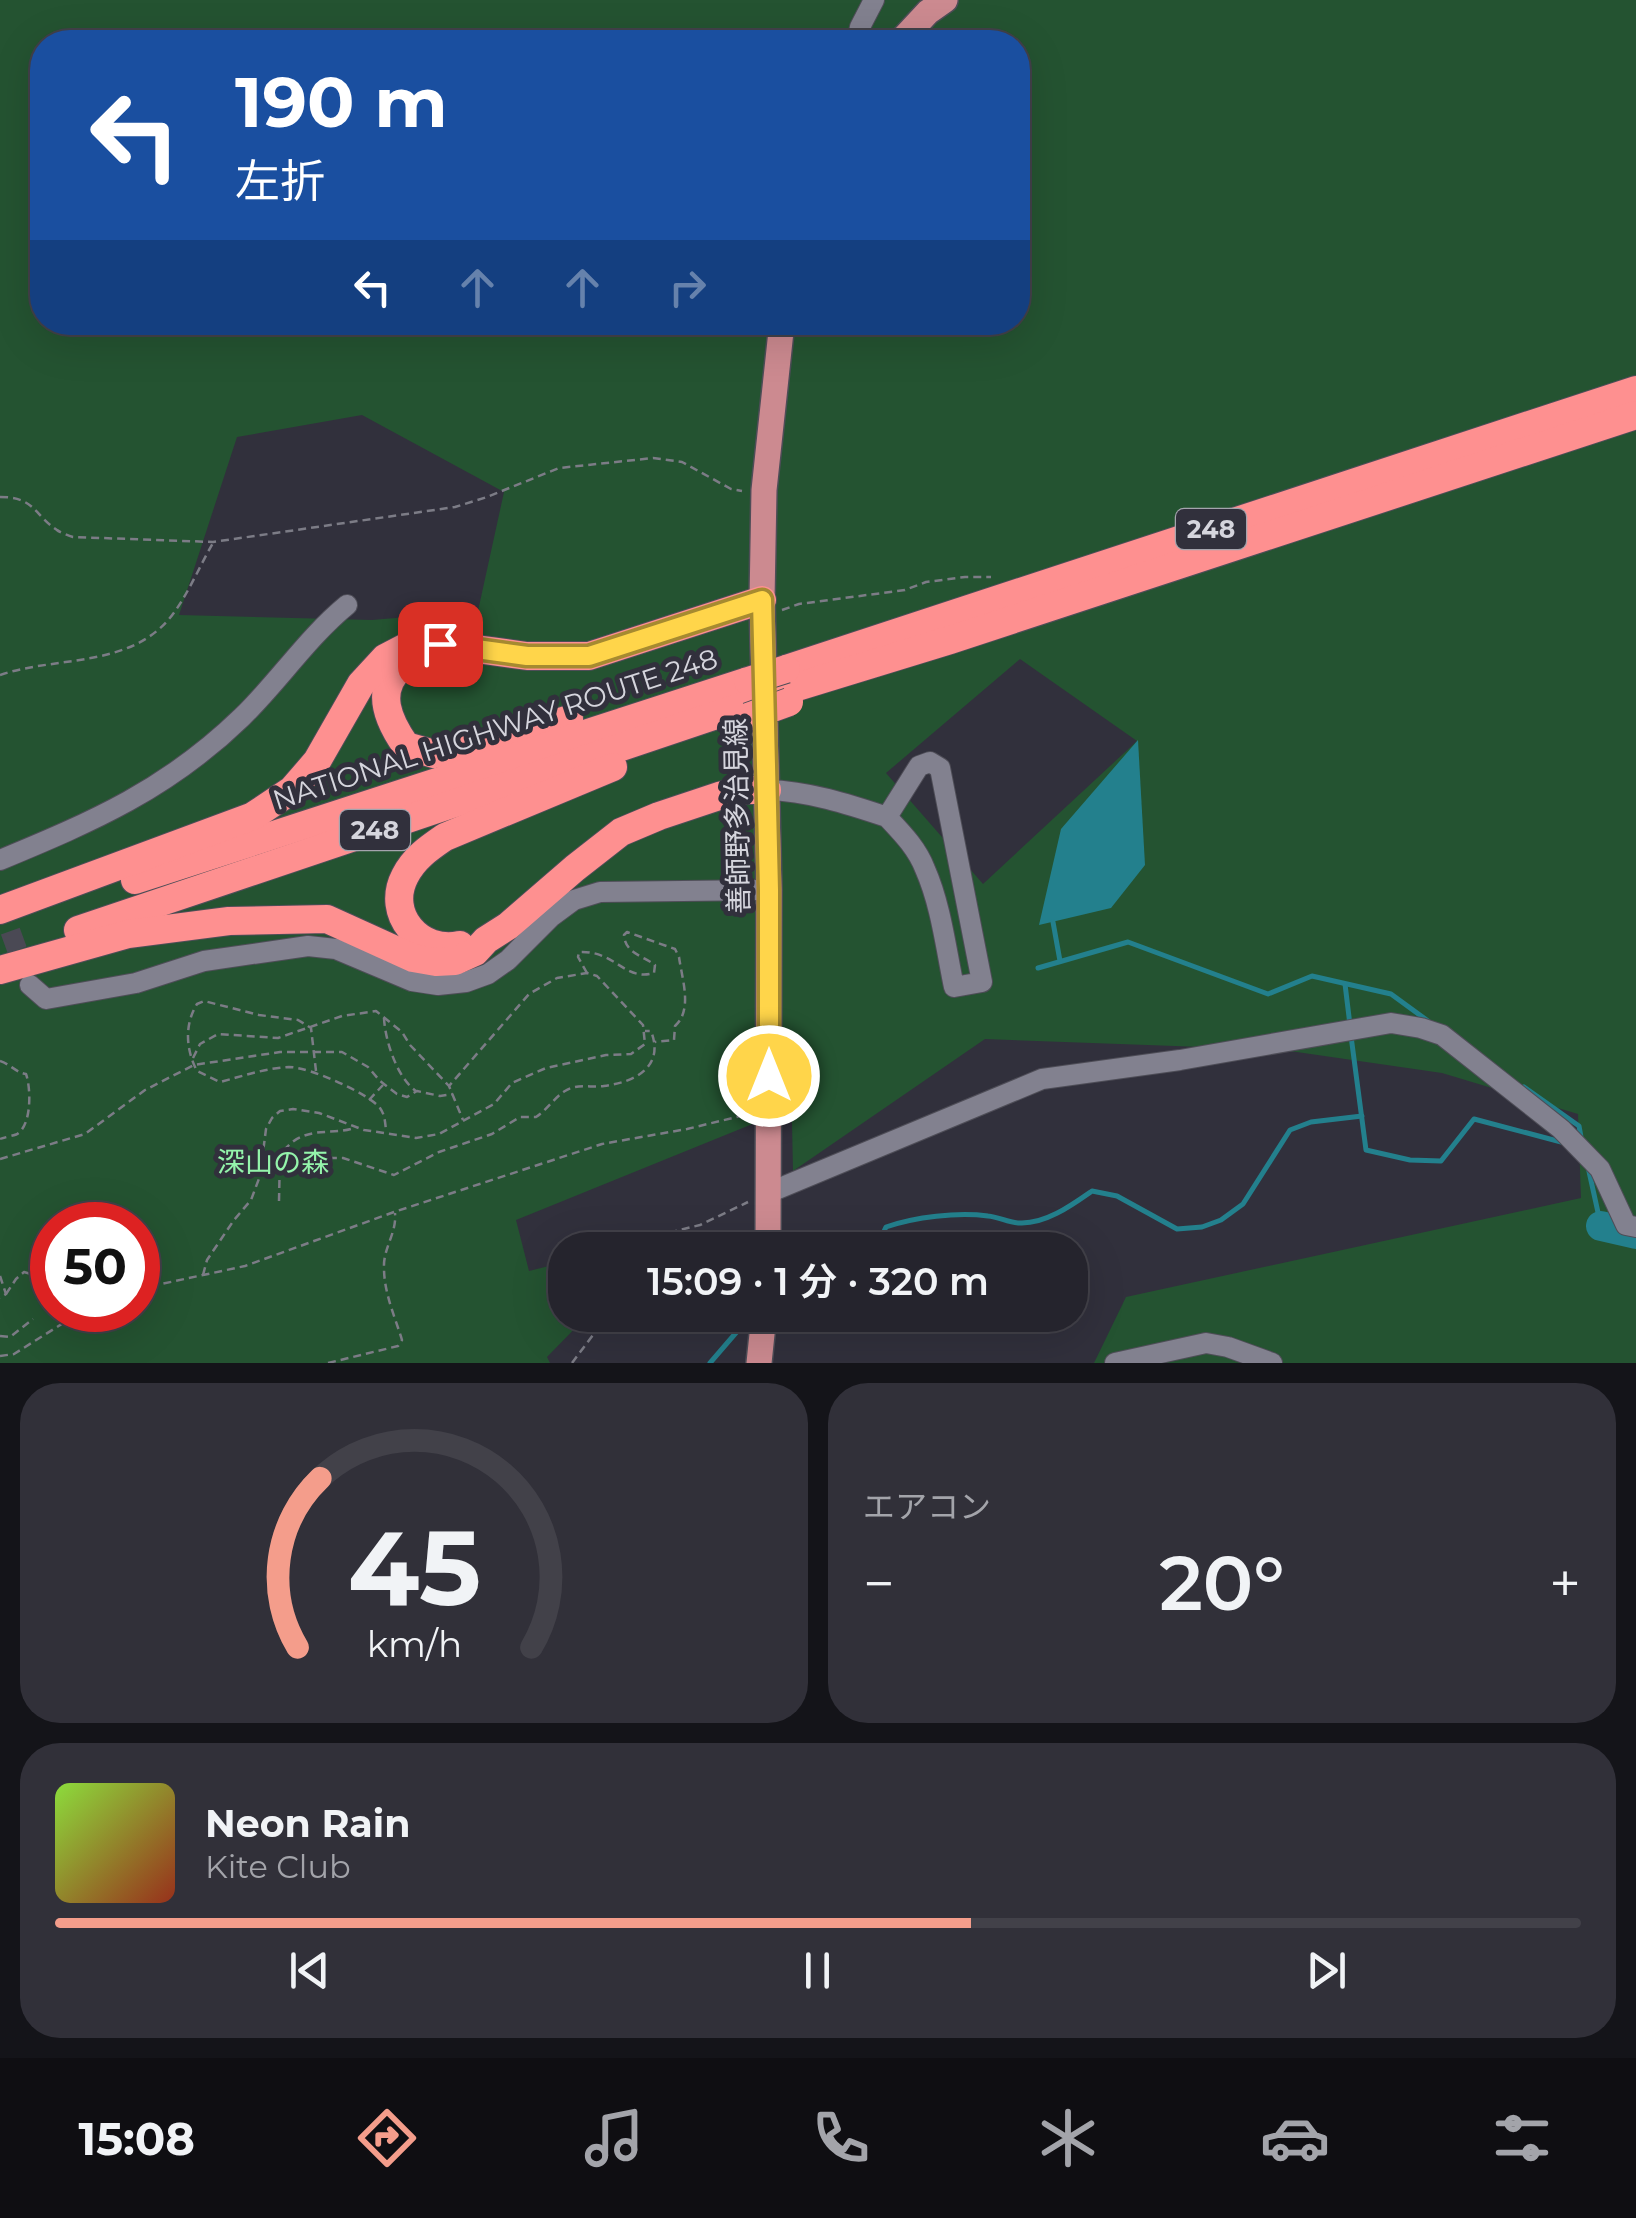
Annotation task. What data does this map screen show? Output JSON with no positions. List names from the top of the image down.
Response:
{
  "streets": {
    "highway": ["248", "NATIONAL HIGHWAY ROUTE 248"],
    "main road": ["善師野多治見線"]
  },
  "parks": ["深山の森"],
  "page": {
    "turn": ["190 m", "左折"],
    "limit": "50",
    "trip": "15:09 · 1 分 · 320 m",
    "tile": "エアコン",
    "heat": ["−", "20°", "+"],
    "song": ["Neon Rain", "Kite Club"],
    "tabs": "15:08",
    "gauge": ["45", "km/h"]
  }
}
